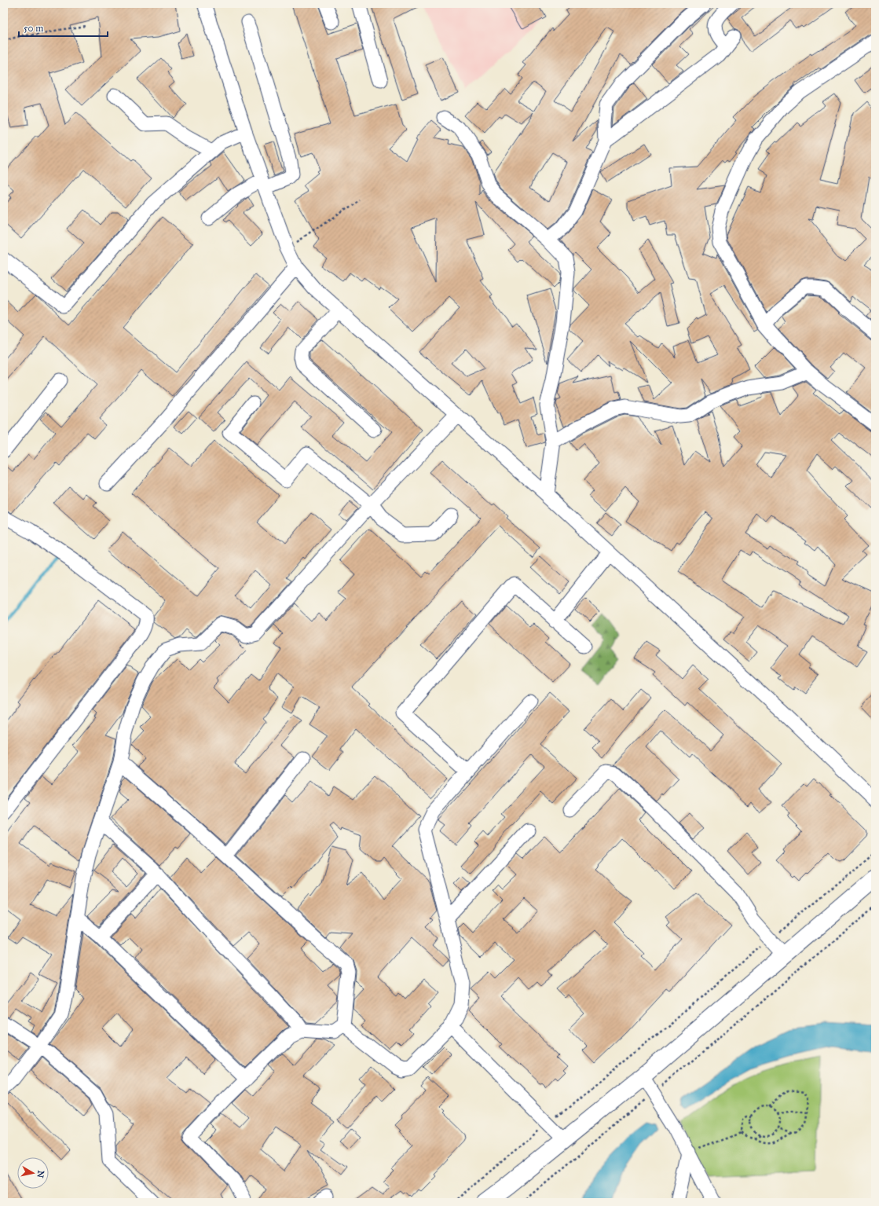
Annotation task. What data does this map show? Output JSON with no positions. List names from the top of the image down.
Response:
{
  "scale_bar": "50 m",
  "north": "right"
}
